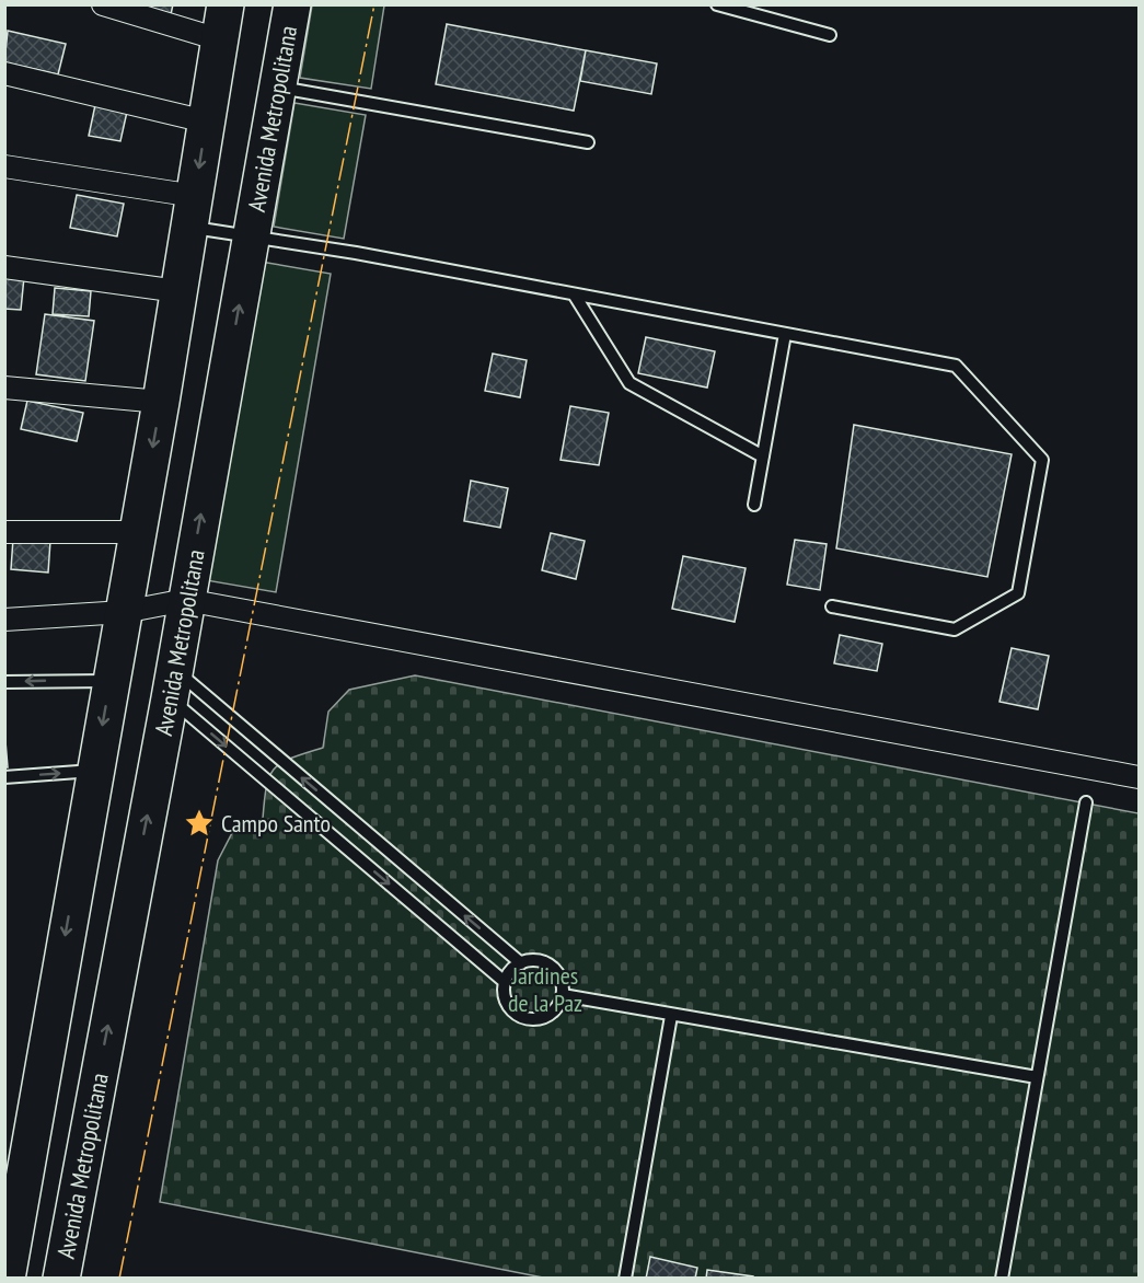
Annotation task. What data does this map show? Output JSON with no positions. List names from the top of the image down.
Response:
{
  "streets": {
    "highway": ["Avenida Metropolitana"]
  },
  "parks": ["Jardines de la Paz"],
  "places": {
    "place": ["Campo Santo"]
  }
}
